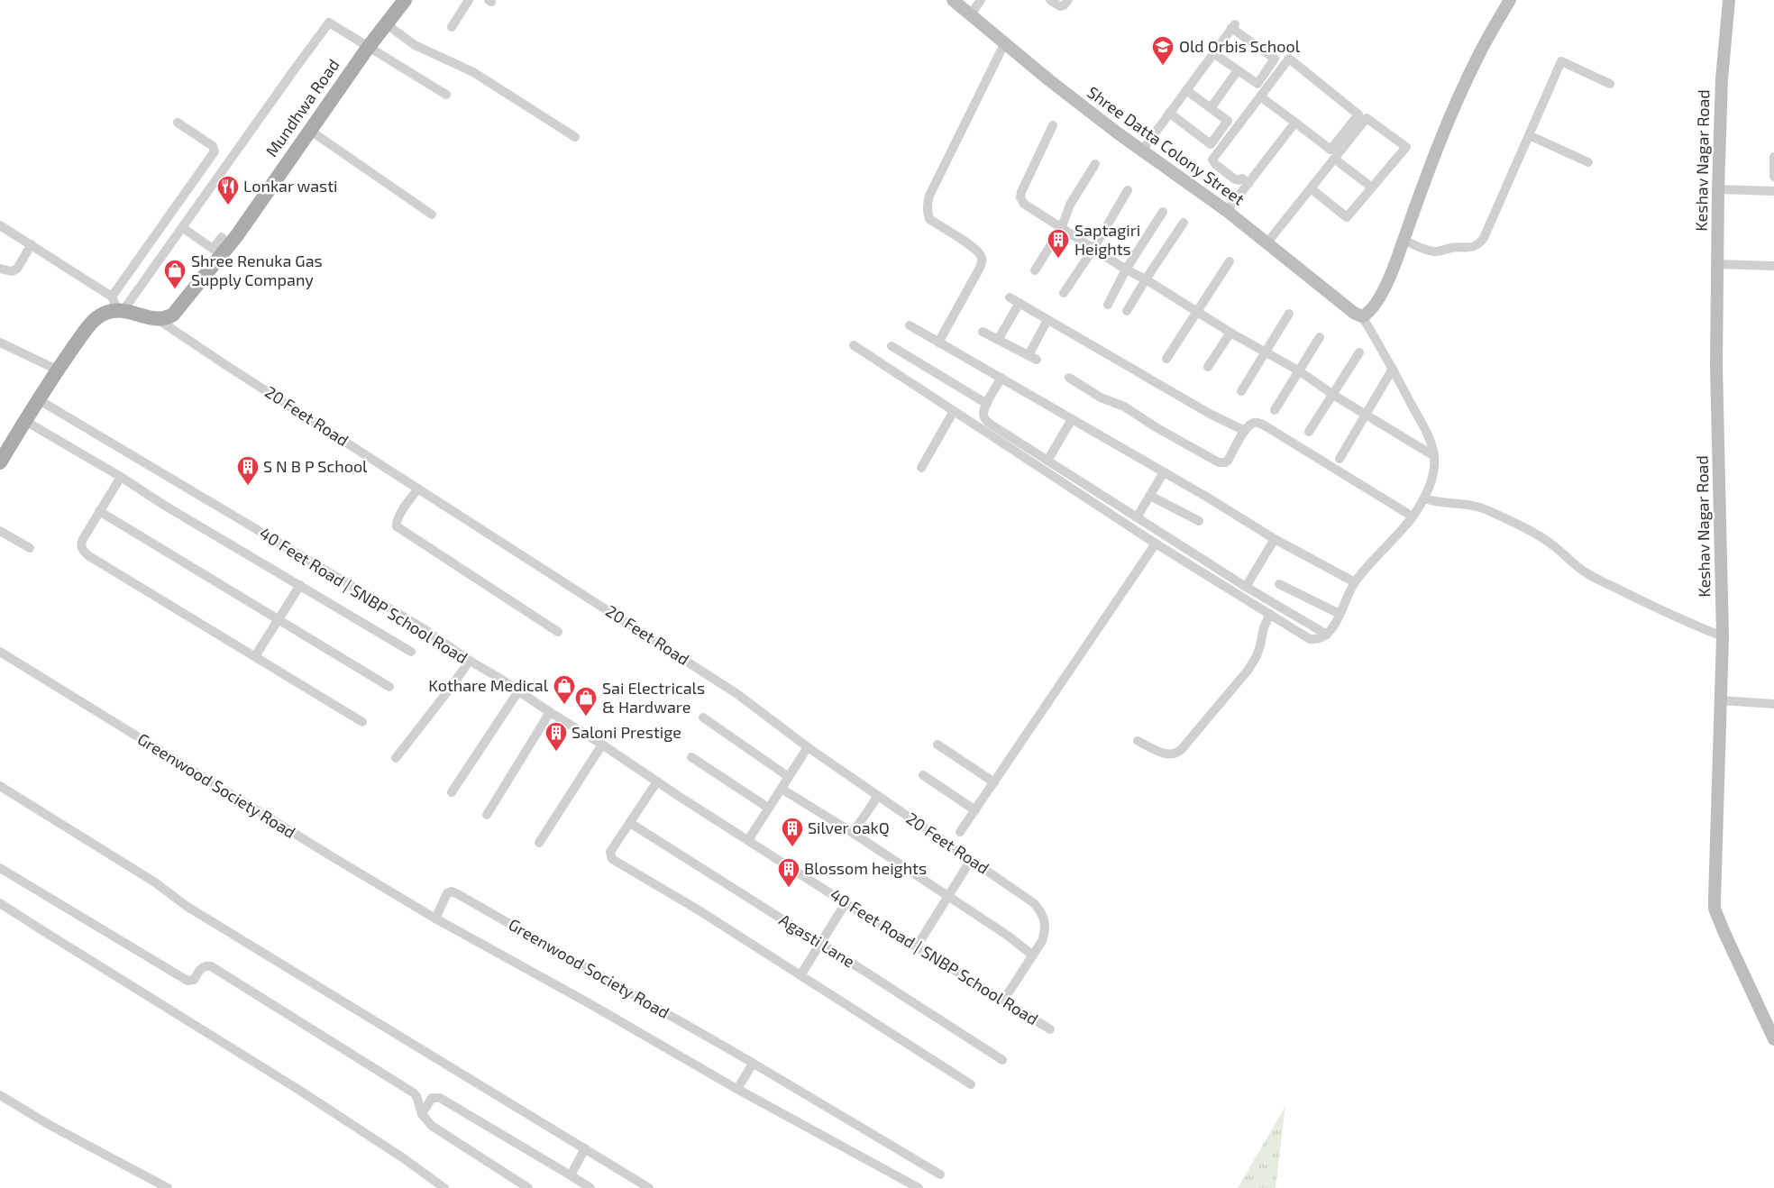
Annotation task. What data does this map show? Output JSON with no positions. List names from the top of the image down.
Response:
{
  "streets": {
    "main road": ["Mundhwa Road"],
    "street": [
      "Shree Datta Colony Street",
      "Keshav Nagar Road",
      "20 Feet Road",
      "40 Feet Road | SNBP School Road",
      "Greenwood Society Road",
      "Agasti Lane"
    ]
  },
  "crossings": [
    ["Mundhwa Road", "20 Feet Road"],
    ["20 Feet Road", "40 Feet Road | SNBP School Road"]
  ],
  "places": {
    "school or university": ["Old Orbis School"],
    "restaurant": ["Lonkar wasti"],
    "building": [
      "Saptagiri Heights",
      "S N B P School",
      "Saloni Prestige",
      "Silver oakQ",
      "Blossom heights"
    ],
    "shop": ["Shree Renuka Gas Supply Company", "Kothare Medical", "Sai Electricals & Hardware"]
  }
}
